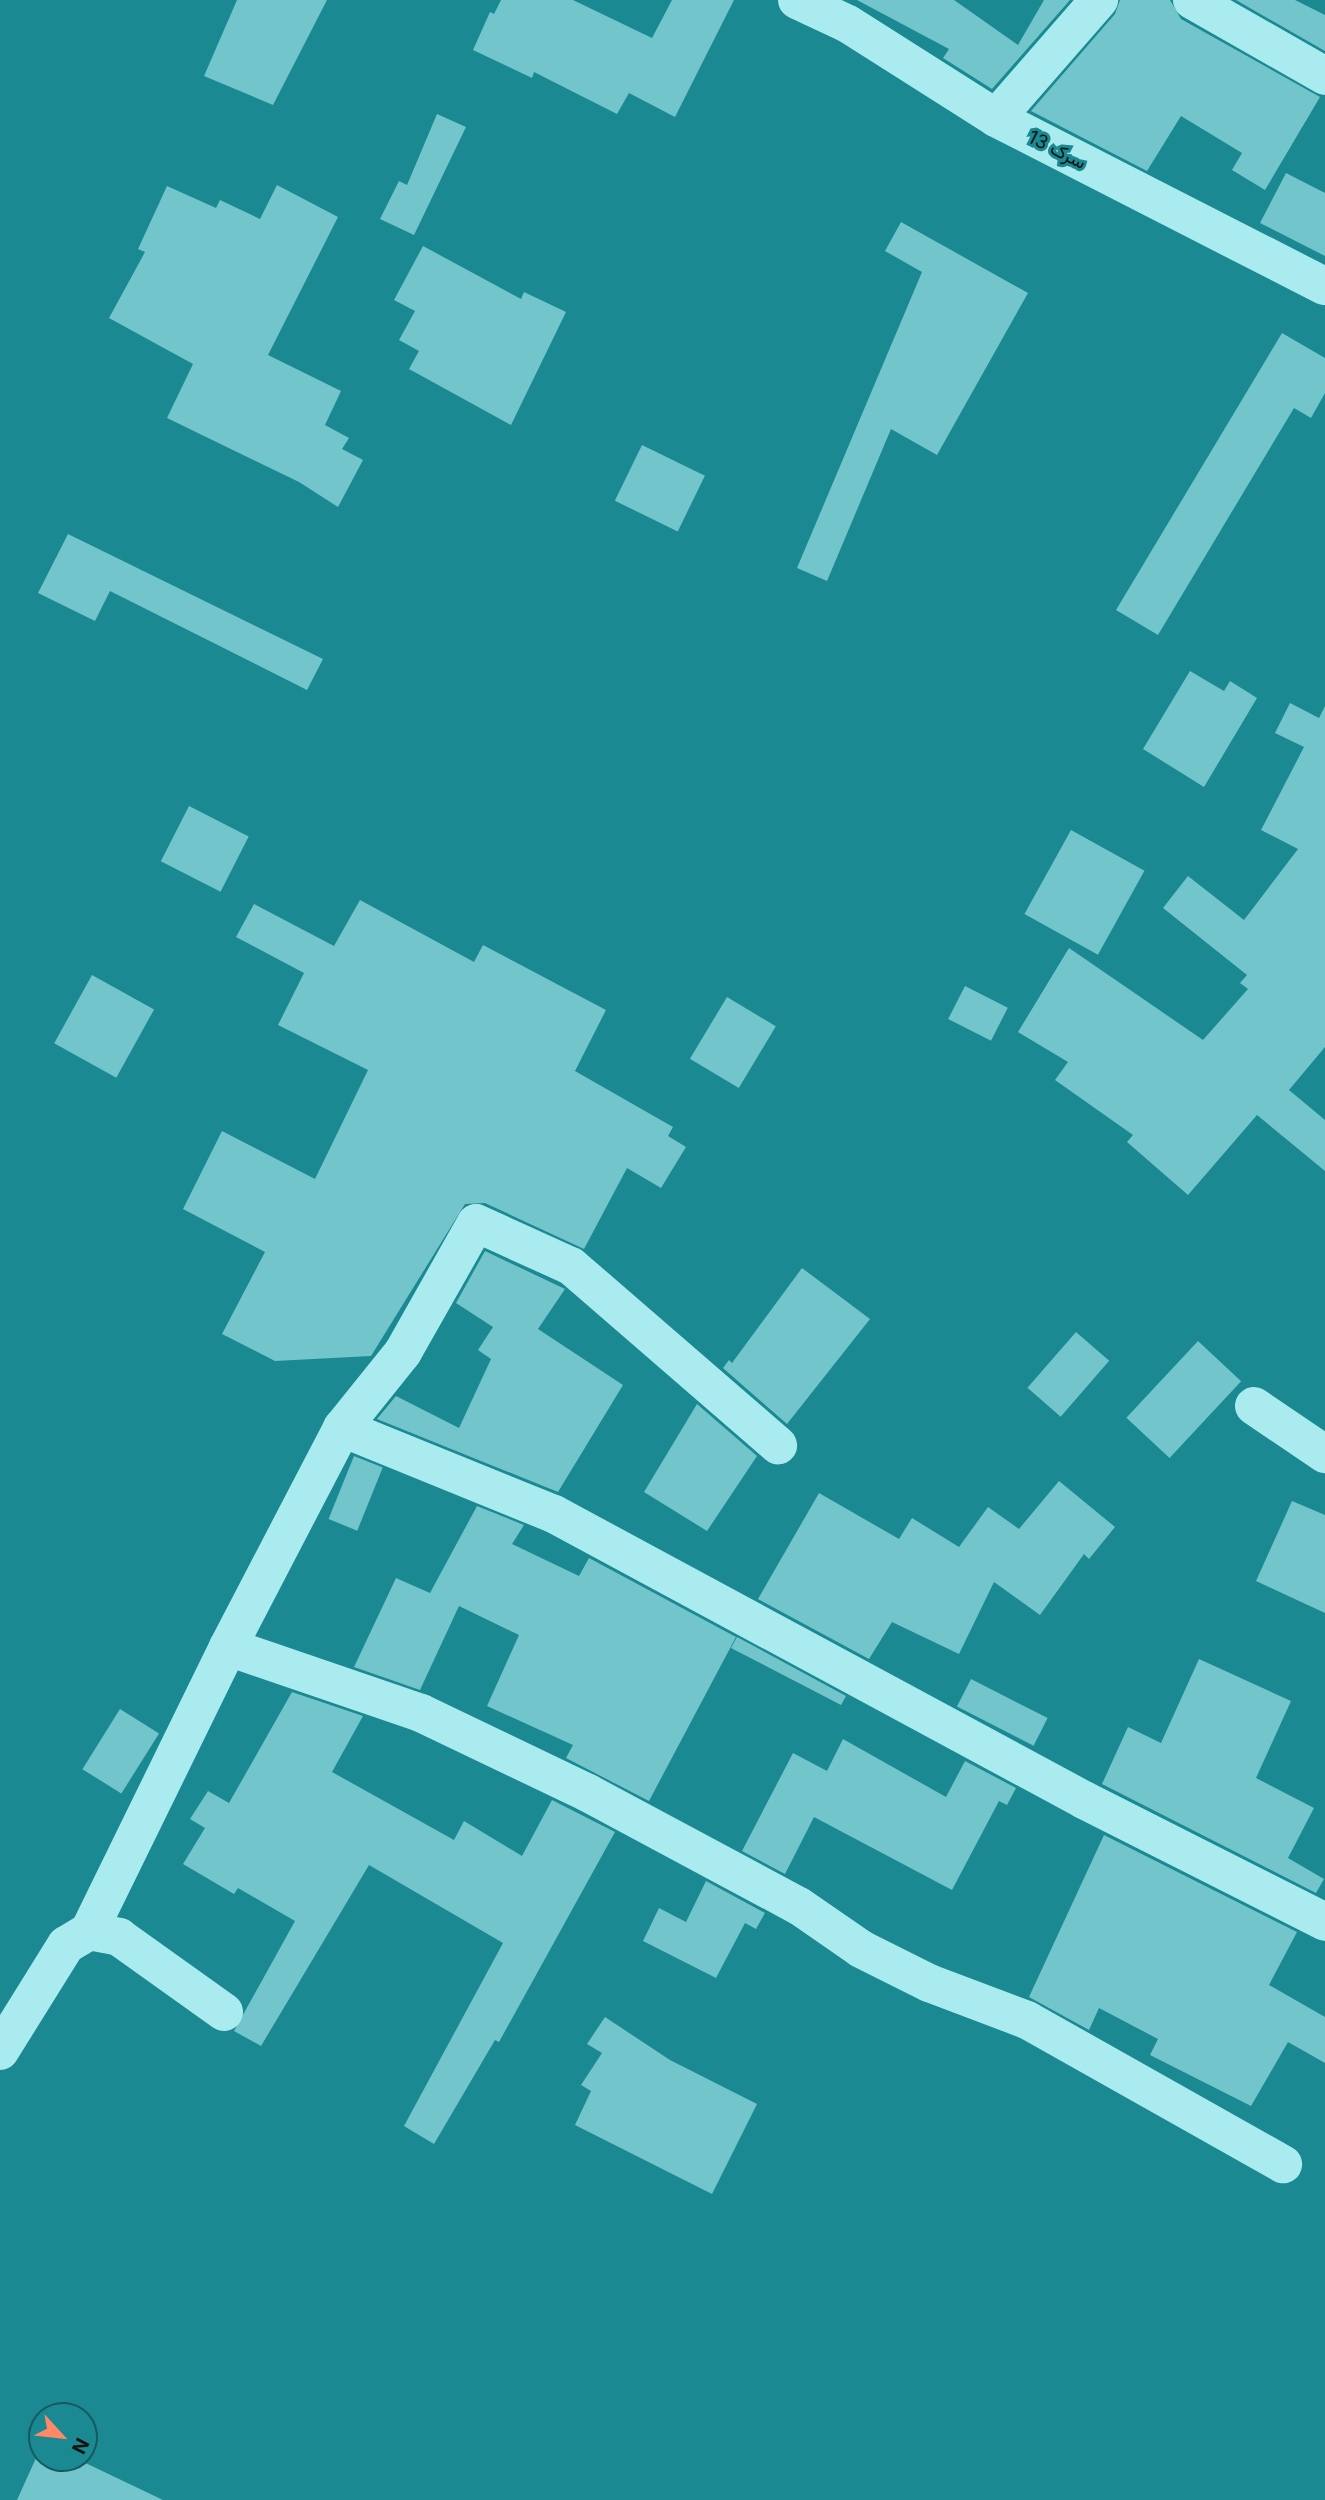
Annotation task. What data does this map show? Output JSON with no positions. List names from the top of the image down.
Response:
{
  "streets": {
    "street": ["سرک 13"]
  },
  "north": "bottom right"
}
